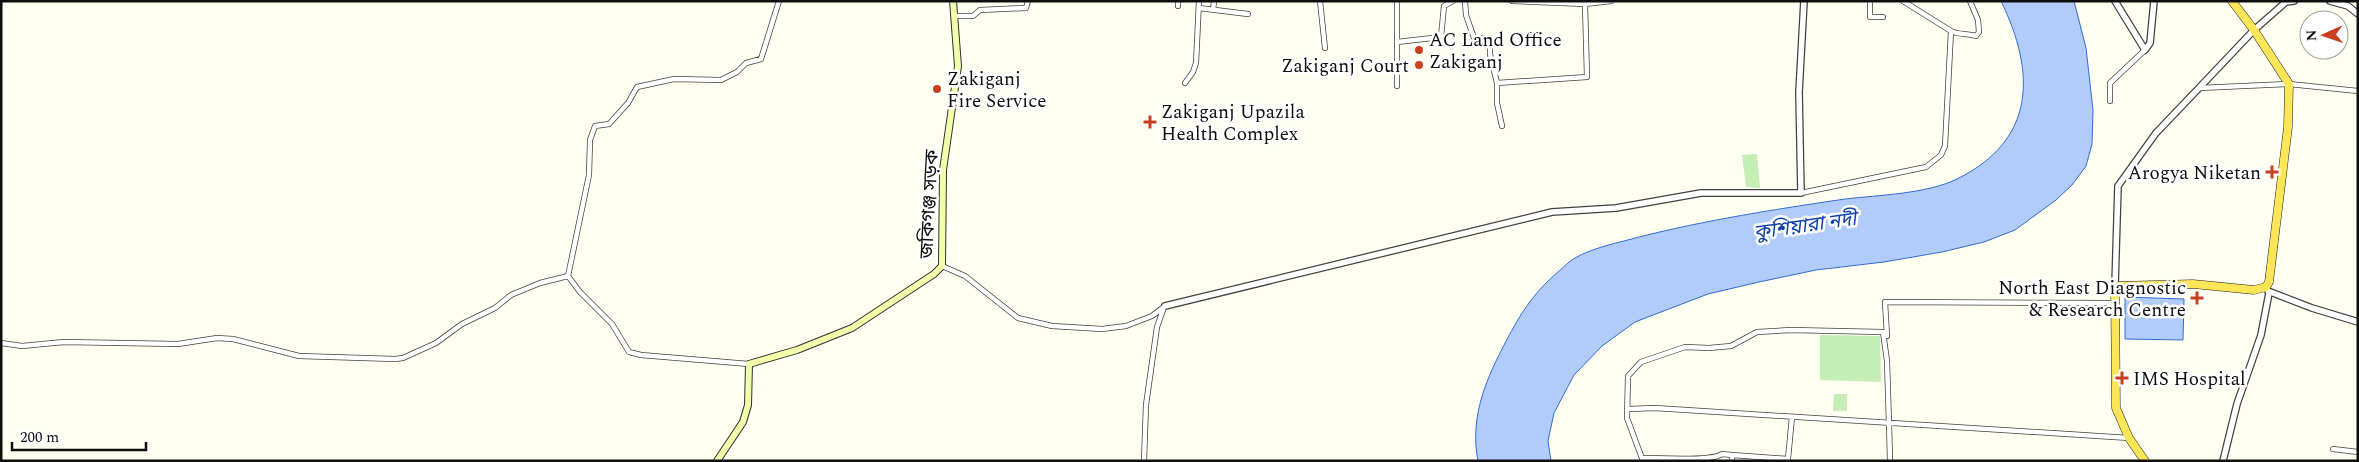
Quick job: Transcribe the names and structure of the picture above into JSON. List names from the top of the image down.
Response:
{
  "streets": {
    "main road": ["জকিগঞ্জ সড়ক"]
  },
  "water": ["কুশিয়ারা নদী"],
  "places": {
    "other": ["AC Land Office Zakiganj", "Zakiganj Court", "Zakiganj Fire Service"],
    "health": [
      "Zakiganj Upazila Health Complex",
      "Arogya Niketan",
      "North East Diagnostic & Research Centre",
      "IMS Hospital"
    ]
  },
  "scale_bar": "200 m",
  "north": "left"
}
